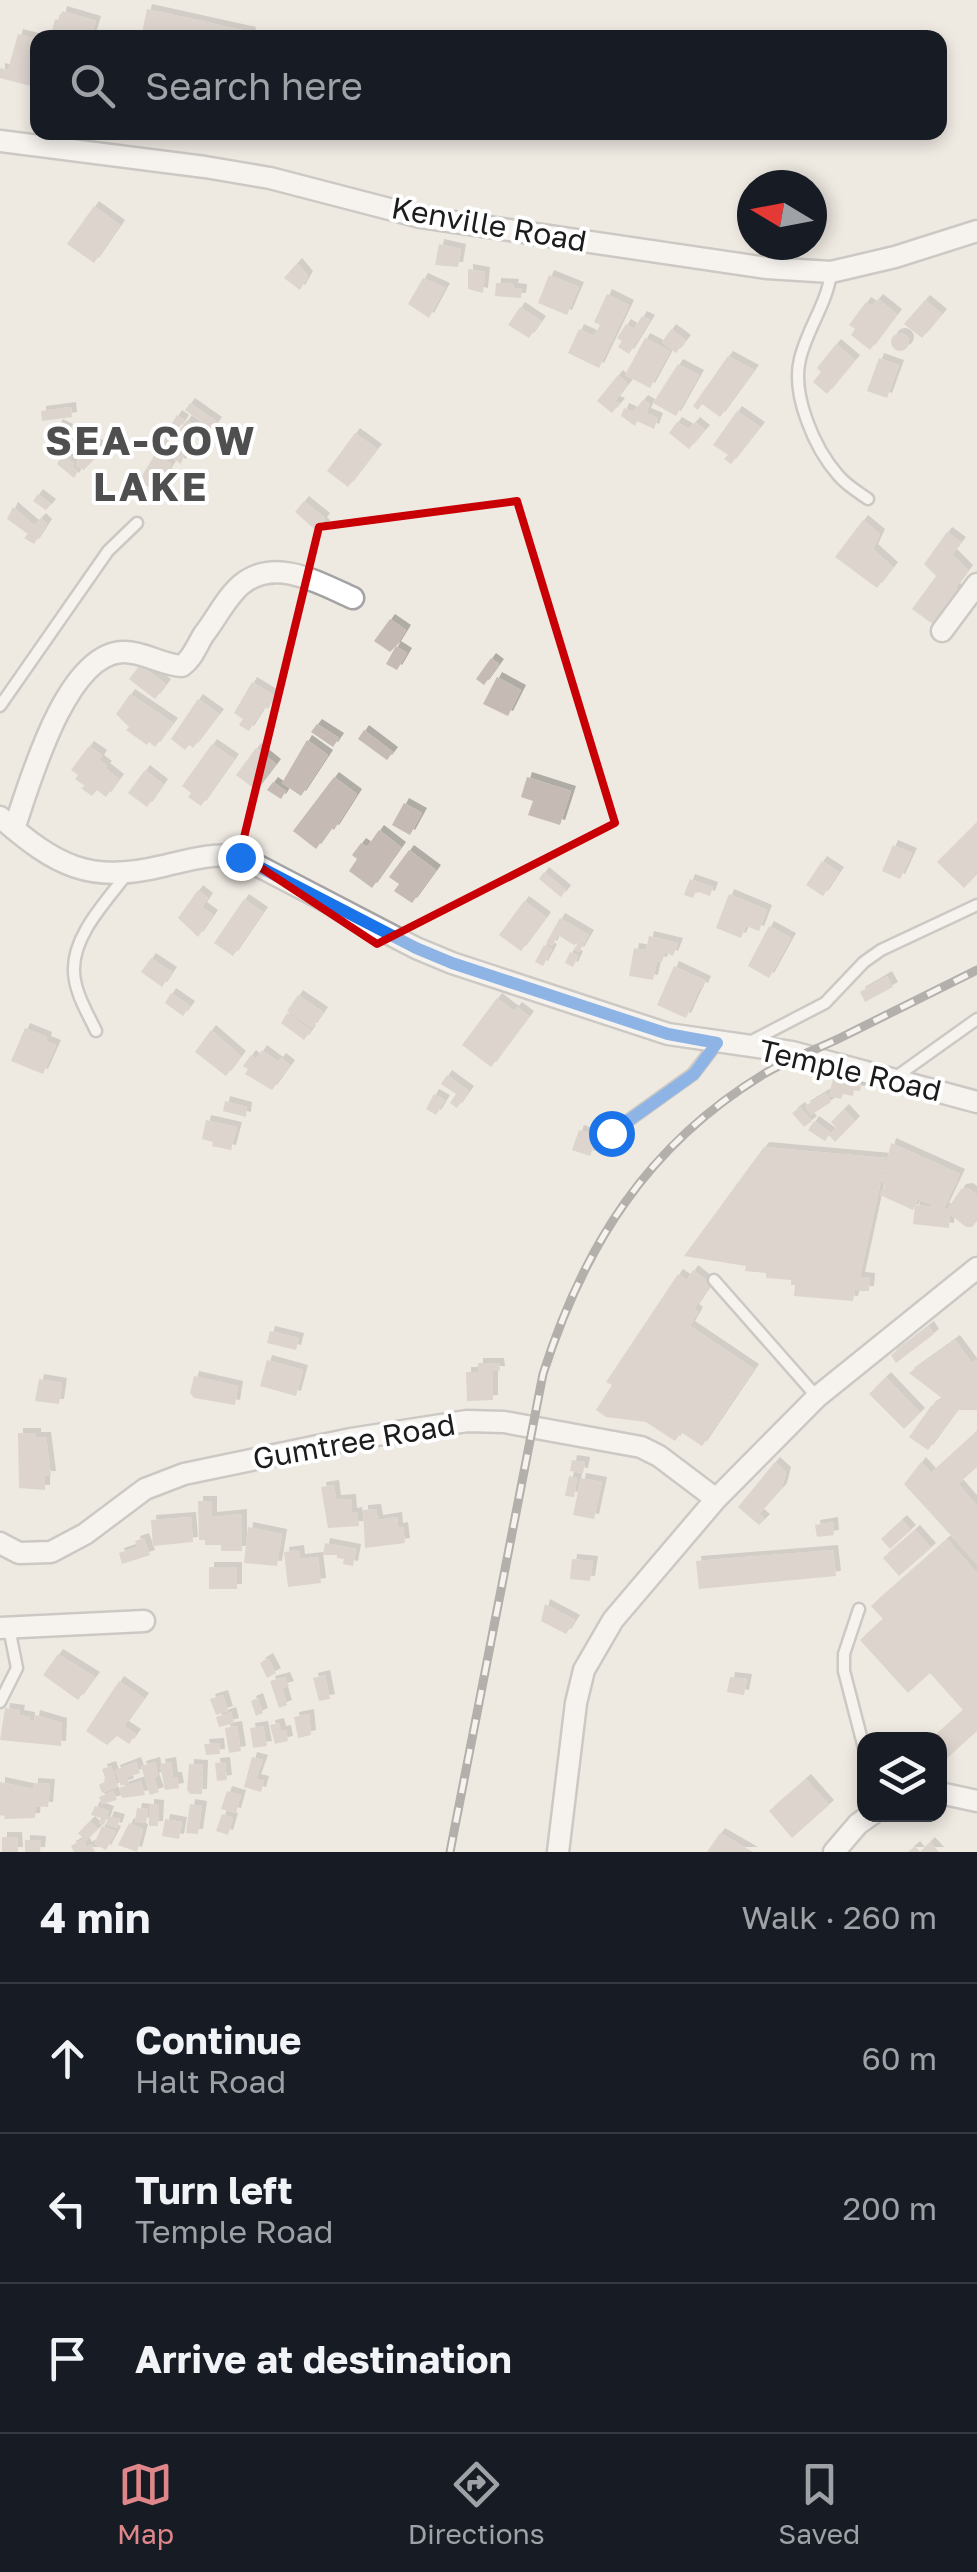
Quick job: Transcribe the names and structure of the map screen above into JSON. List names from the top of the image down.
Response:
{
  "streets": {
    "street": ["Kenville Road", "Temple Road", "Gumtree Road"]
  },
  "districts": ["SEA-COW LAKE"],
  "north": "left",
  "page": {
    "search": "Search here",
    "heading": ["4 min", "Walk · 260 m"],
    "list": [
      ["Continue", "Halt Road", "60 m"],
      ["Turn left", "Temple Road", "200 m"],
      "Arrive at destination"
    ],
    "nav": ["Map", "Directions", "Saved"]
  }
}
